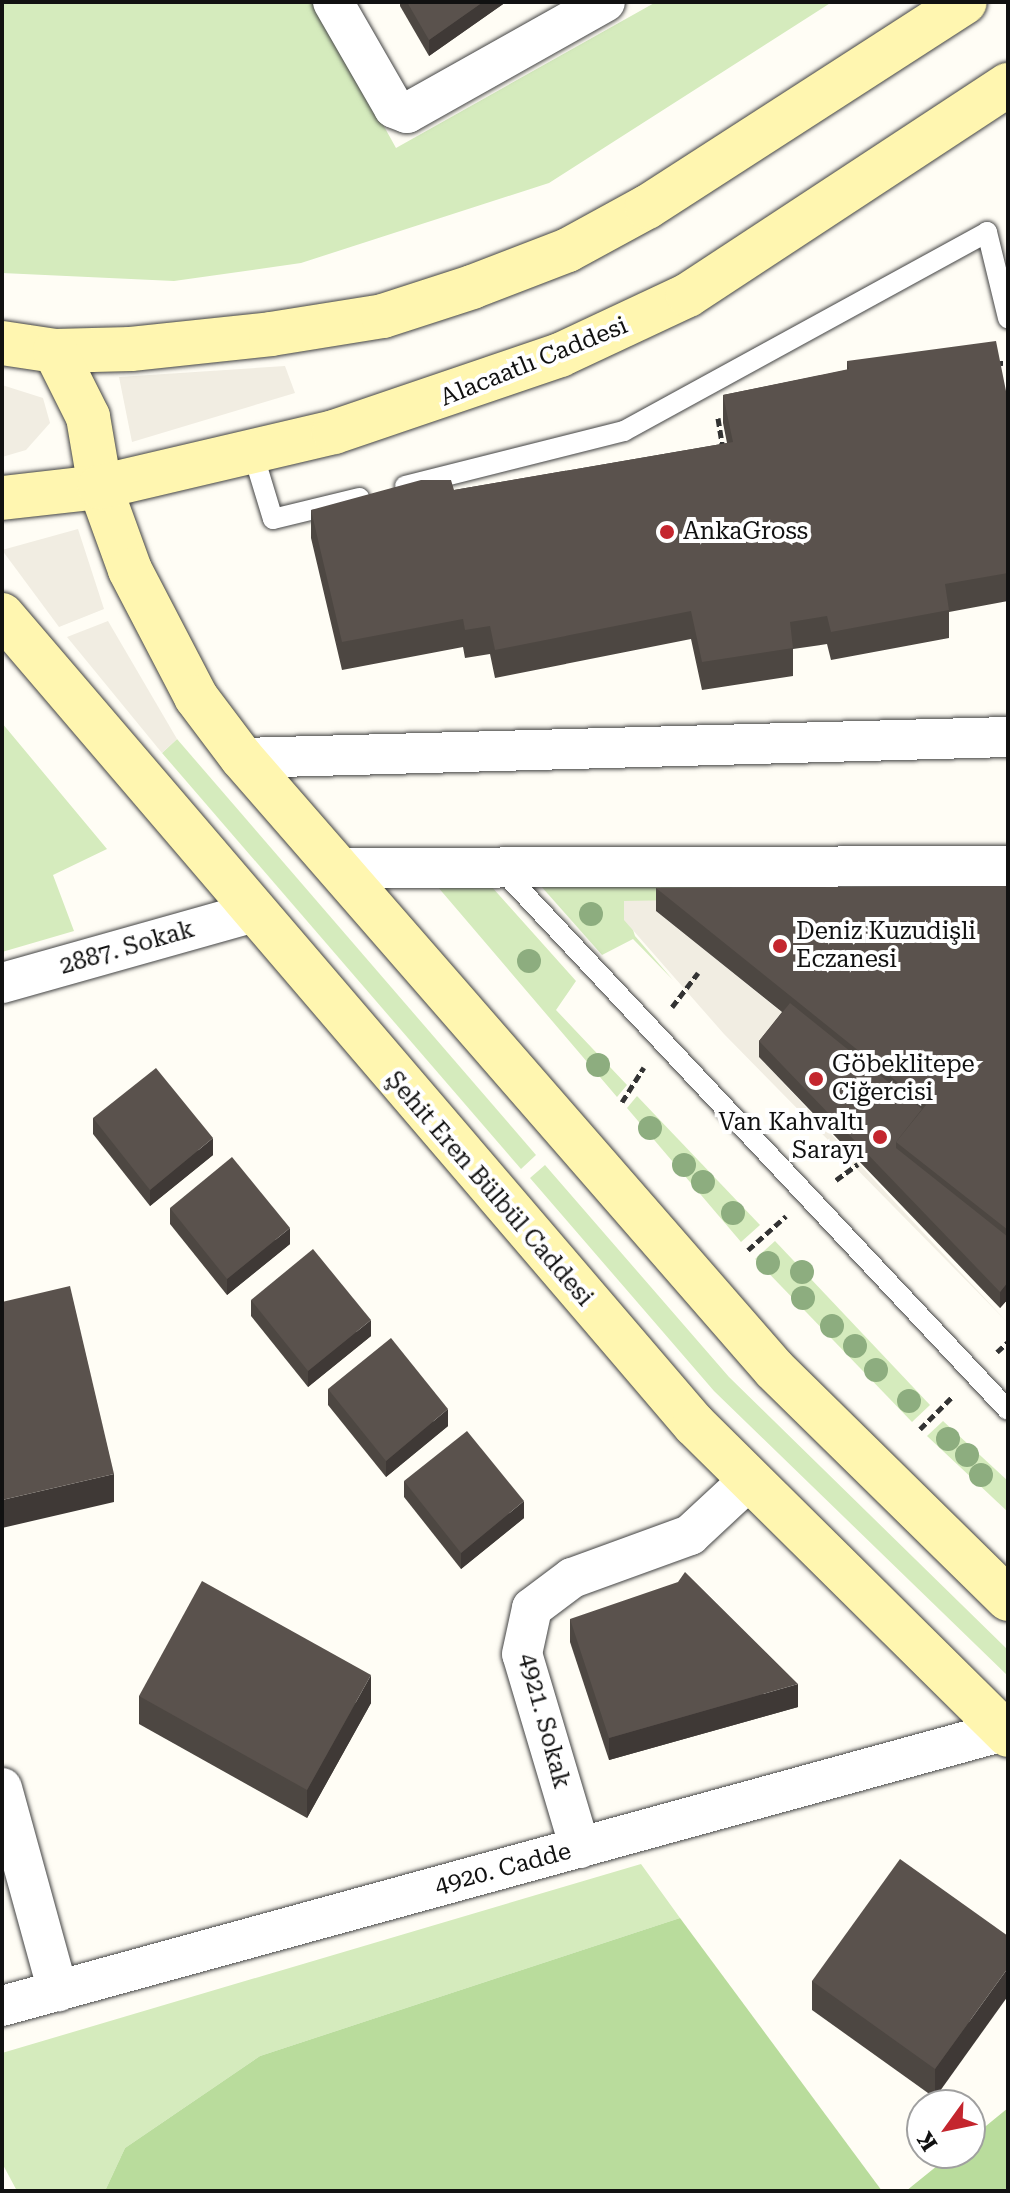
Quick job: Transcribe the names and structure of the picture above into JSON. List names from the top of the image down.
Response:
{
  "streets": {
    "main road": ["Alacaatlı Caddesi", "Şehit Eren Bülbül Caddesi"],
    "street": ["2887. Sokak", "4921. Sokak", "4920. Cadde"]
  },
  "crossings": [
    ["2887. Sokak", "Şehit Eren Bülbül Caddesi"],
    ["Şehit Eren Bülbül Caddesi", "4921. Sokak"],
    ["Şehit Eren Bülbül Caddesi", "4920. Cadde"],
    ["4921. Sokak", "4920. Cadde"]
  ],
  "places": [
    "AnkaGross",
    "Deniz Kuzudişli Eczanesi",
    "Göbeklitepe Ciğercisi",
    "Van Kahvaltı Sarayı"
  ],
  "north": "bottom left"
}
